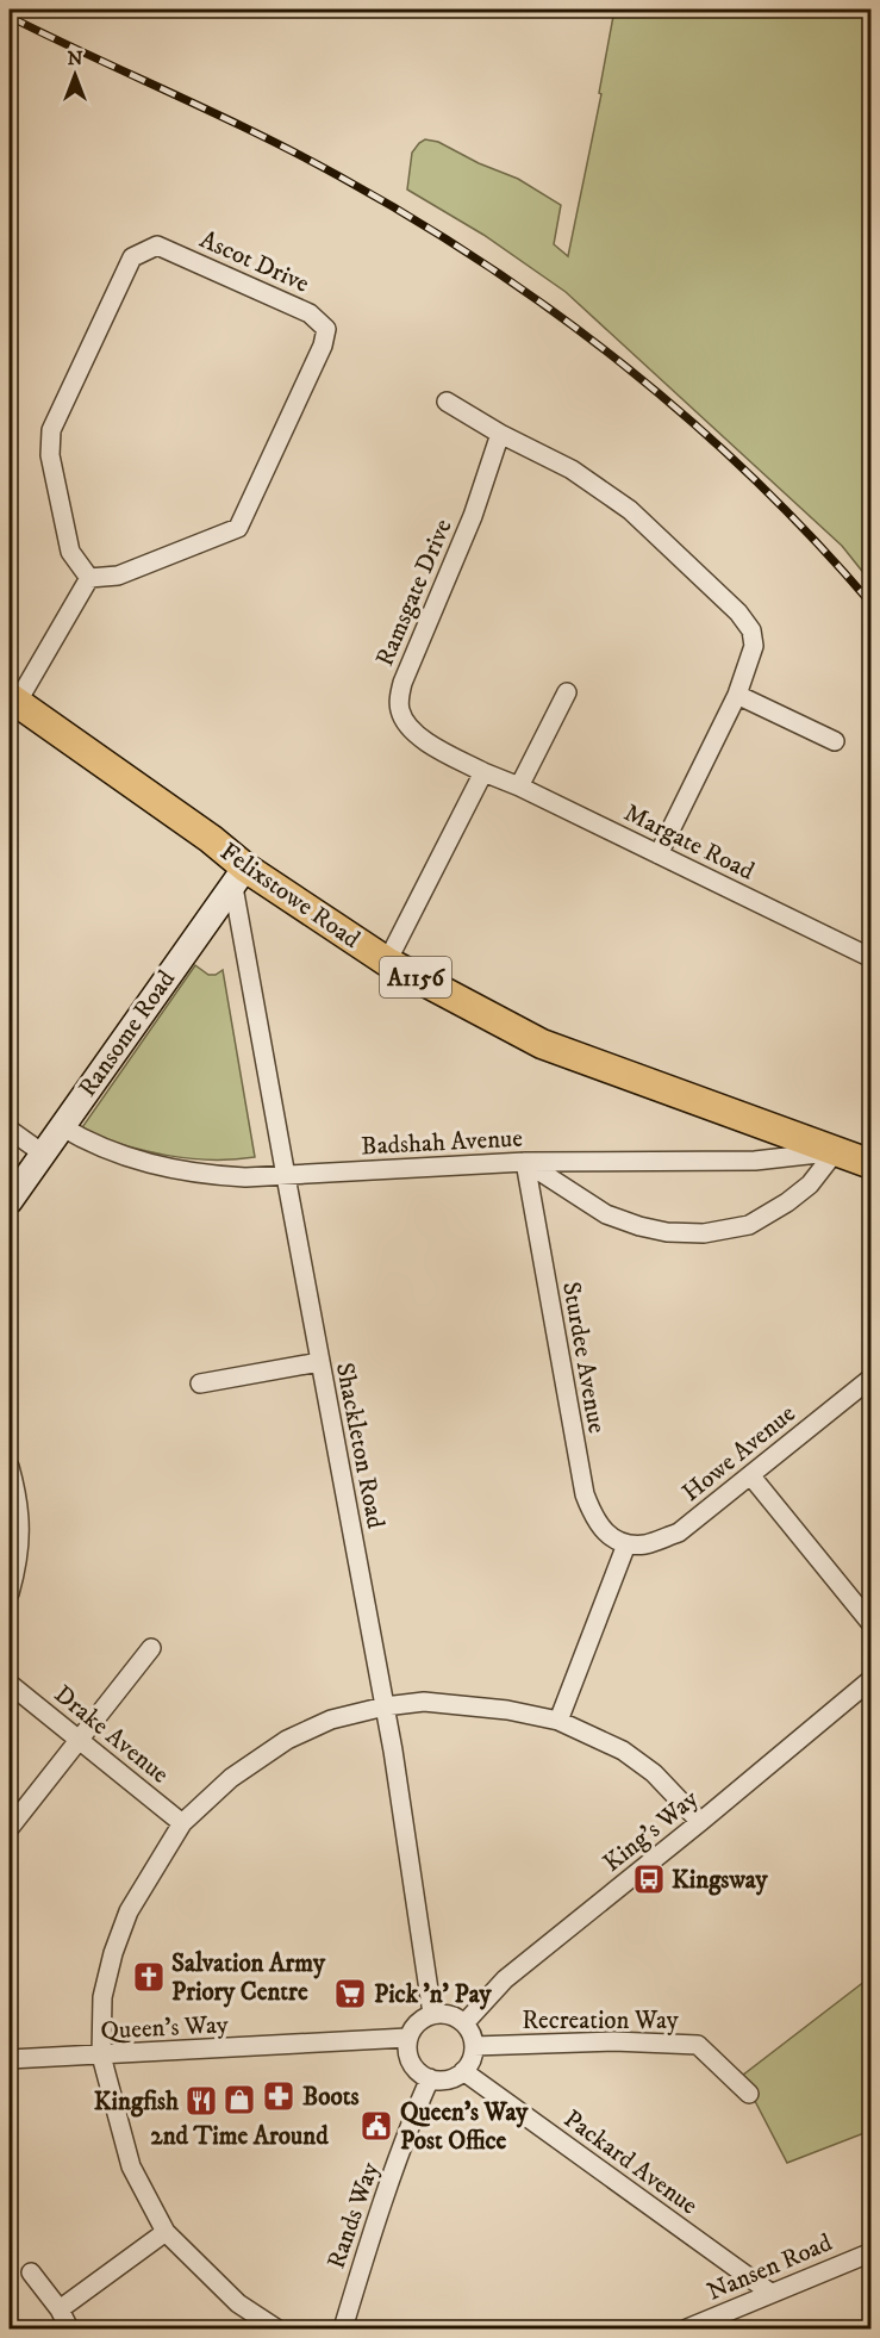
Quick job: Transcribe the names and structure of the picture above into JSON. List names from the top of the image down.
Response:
{
  "streets": {
    "main road": ["Felixstowe Road", "A1156"],
    "street": [
      "Ascot Drive",
      "Ramsgate Drive",
      "Margate Road",
      "Ransome Road",
      "Badshah Avenue",
      "Sturdee Avenue",
      "Shackleton Road",
      "Howe Avenue",
      "Drake Avenue",
      "King's Way",
      "Recreation Way",
      "Queen's Way",
      "Packard Avenue",
      "Rands Way",
      "Nansen Road"
    ]
  },
  "crossings": [
    ["Ramsgate Drive", "Margate Road"],
    ["Felixstowe Road", "Ransome Road"],
    ["Felixstowe Road", "Badshah Avenue"],
    ["Felixstowe Road", "Shackleton Road"],
    ["Ransome Road", "Badshah Avenue"],
    ["Ransome Road", "Shackleton Road"],
    ["Badshah Avenue", "Sturdee Avenue"],
    ["Badshah Avenue", "Shackleton Road"],
    ["Sturdee Avenue", "Howe Avenue"],
    ["Shackleton Road", "King's Way"],
    ["Shackleton Road", "Recreation Way"],
    ["Shackleton Road", "Queen's Way"],
    ["Shackleton Road", "Packard Avenue"],
    ["Shackleton Road", "Rands Way"],
    ["King's Way", "Recreation Way"],
    ["King's Way", "Queen's Way"],
    ["King's Way", "Packard Avenue"],
    ["King's Way", "Rands Way"],
    ["Recreation Way", "Queen's Way"],
    ["Recreation Way", "Packard Avenue"],
    ["Recreation Way", "Rands Way"],
    ["Queen's Way", "Packard Avenue"],
    ["Queen's Way", "Rands Way"],
    ["Packard Avenue", "Rands Way"],
    ["Packard Avenue", "Nansen Road"]
  ],
  "places": {
    "bus stop": ["Kingsway"],
    "church": ["Salvation Army Priory Centre"],
    "supermarket": ["Pick 'n' Pay"],
    "pharmacy": ["Boots"],
    "shop": ["2nd Time Around"],
    "restaurant": ["Kingfish"],
    "public building": ["Queen's Way Post Office"]
  },
  "north": "top"
}
